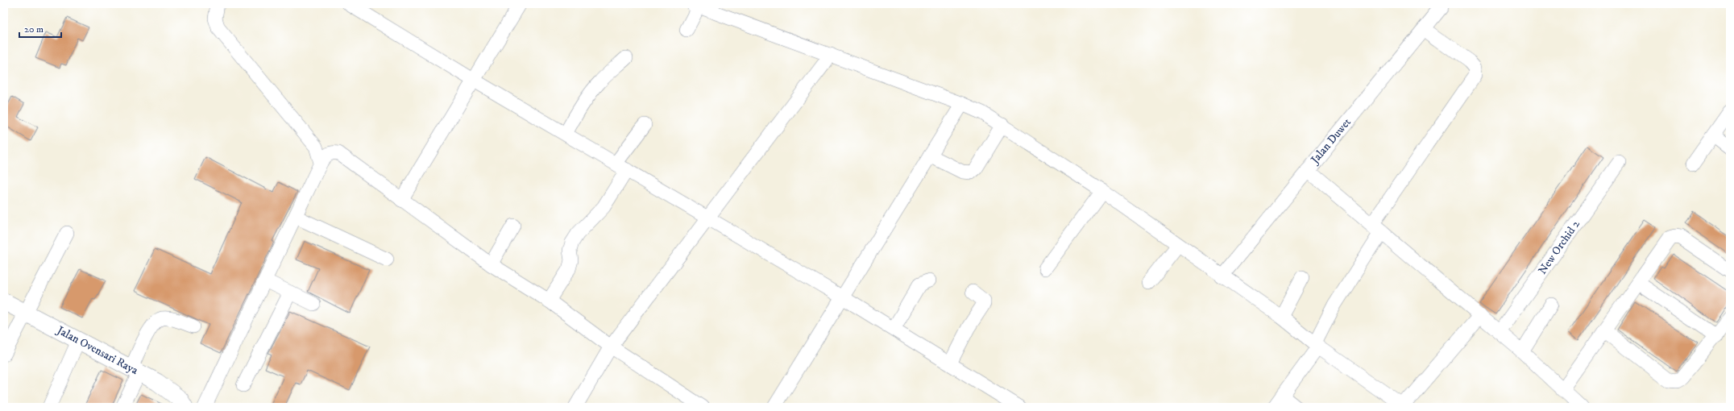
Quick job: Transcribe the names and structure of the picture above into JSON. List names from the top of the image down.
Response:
{
  "streets": {
    "main road": ["Jalan Ovensari Raya"],
    "street": ["Jalan Duwet", "New Orchid 2"]
  },
  "scale_bar": "20 m"
}
